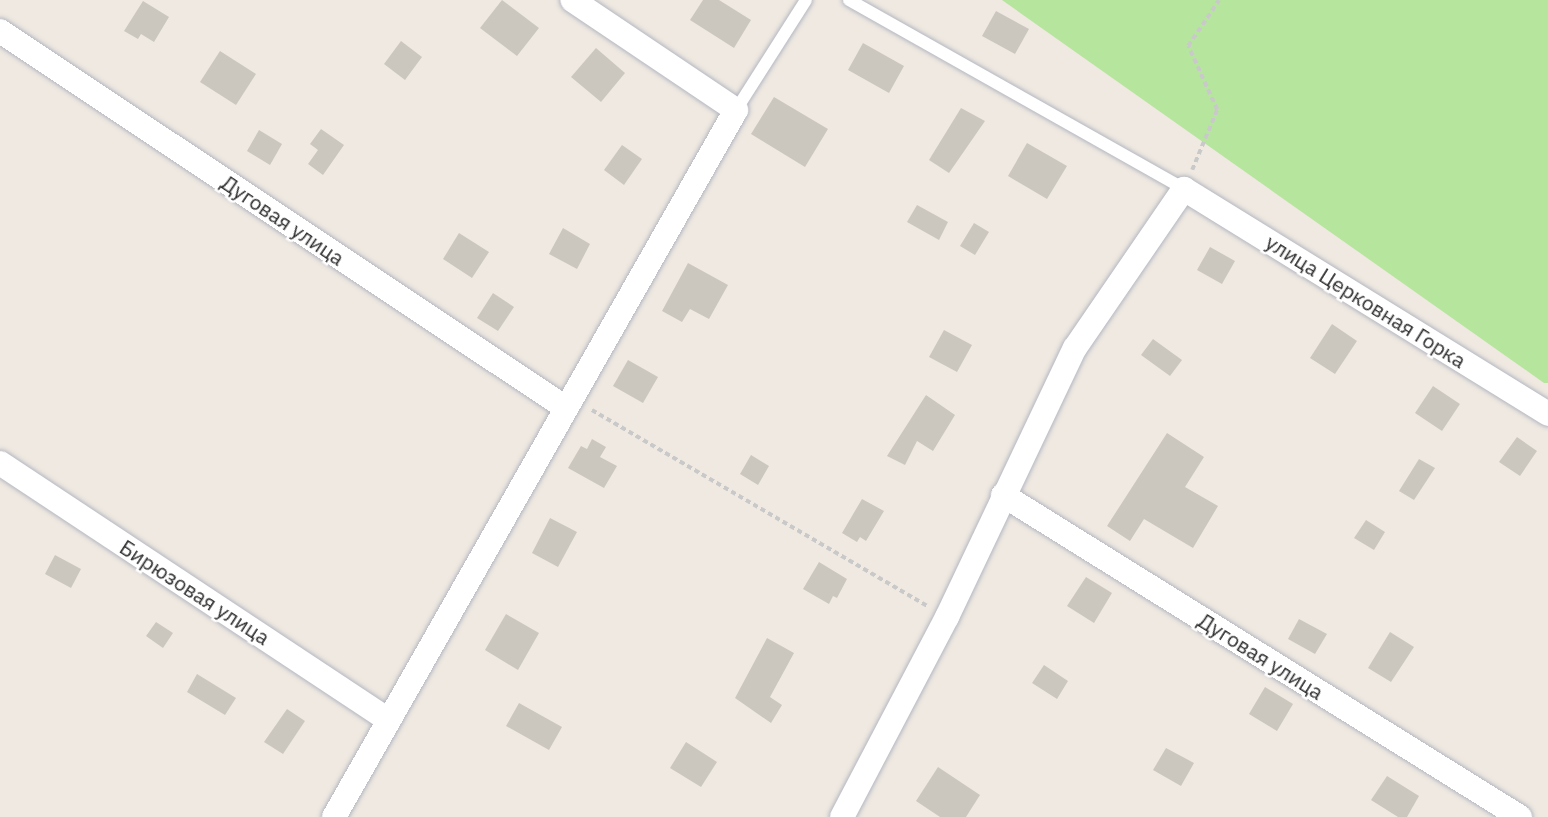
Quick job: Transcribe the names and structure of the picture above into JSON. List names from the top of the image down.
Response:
{
  "streets": {
    "street": ["Дуговая улица", "улица Церковная Горка", "Бирюзовая улица"]
  }
}
